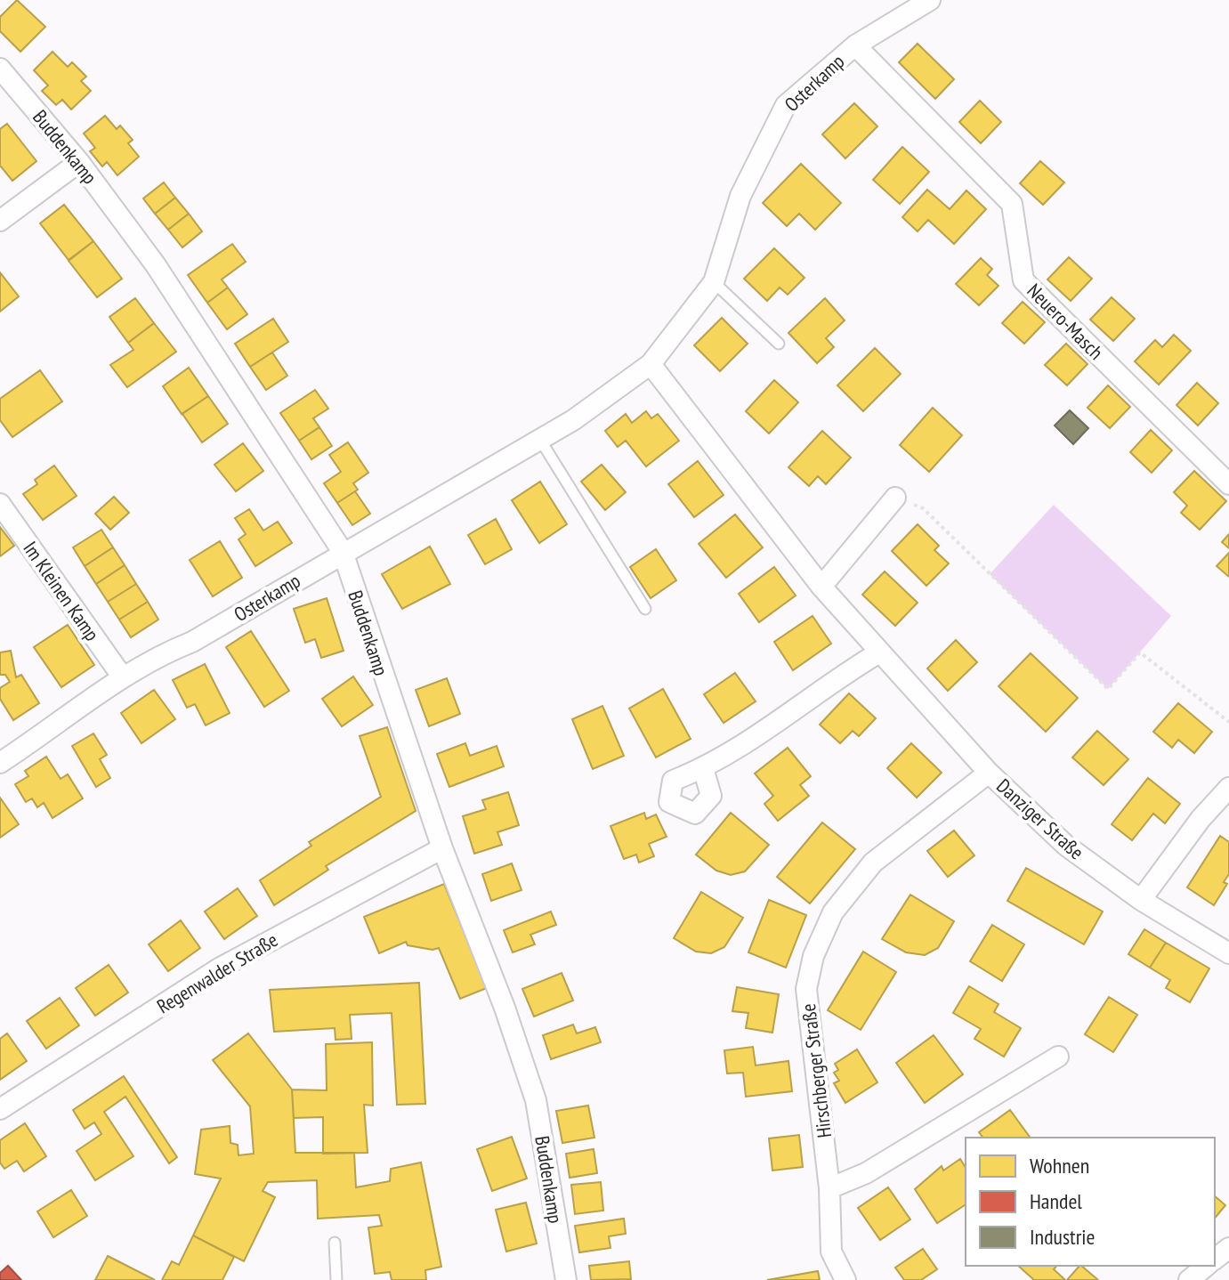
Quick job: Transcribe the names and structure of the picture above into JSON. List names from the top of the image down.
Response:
{
  "streets": {
    "street": [
      "Osterkamp",
      "Buddenkamp",
      "Neuero-Masch",
      "Im Kleinen Kamp",
      "Danziger Straße",
      "Regenwalder Straße",
      "Hirschberger Straße"
    ]
  },
  "crossings": [
    ["Osterkamp", "Buddenkamp"],
    ["Osterkamp", "Neuero-Masch"],
    ["Osterkamp", "Im Kleinen Kamp"],
    ["Osterkamp", "Danziger Straße"],
    ["Buddenkamp", "Regenwalder Straße"],
    ["Danziger Straße", "Hirschberger Straße"]
  ],
  "legend": ["Wohnen", "Handel", "Industrie"]
}
